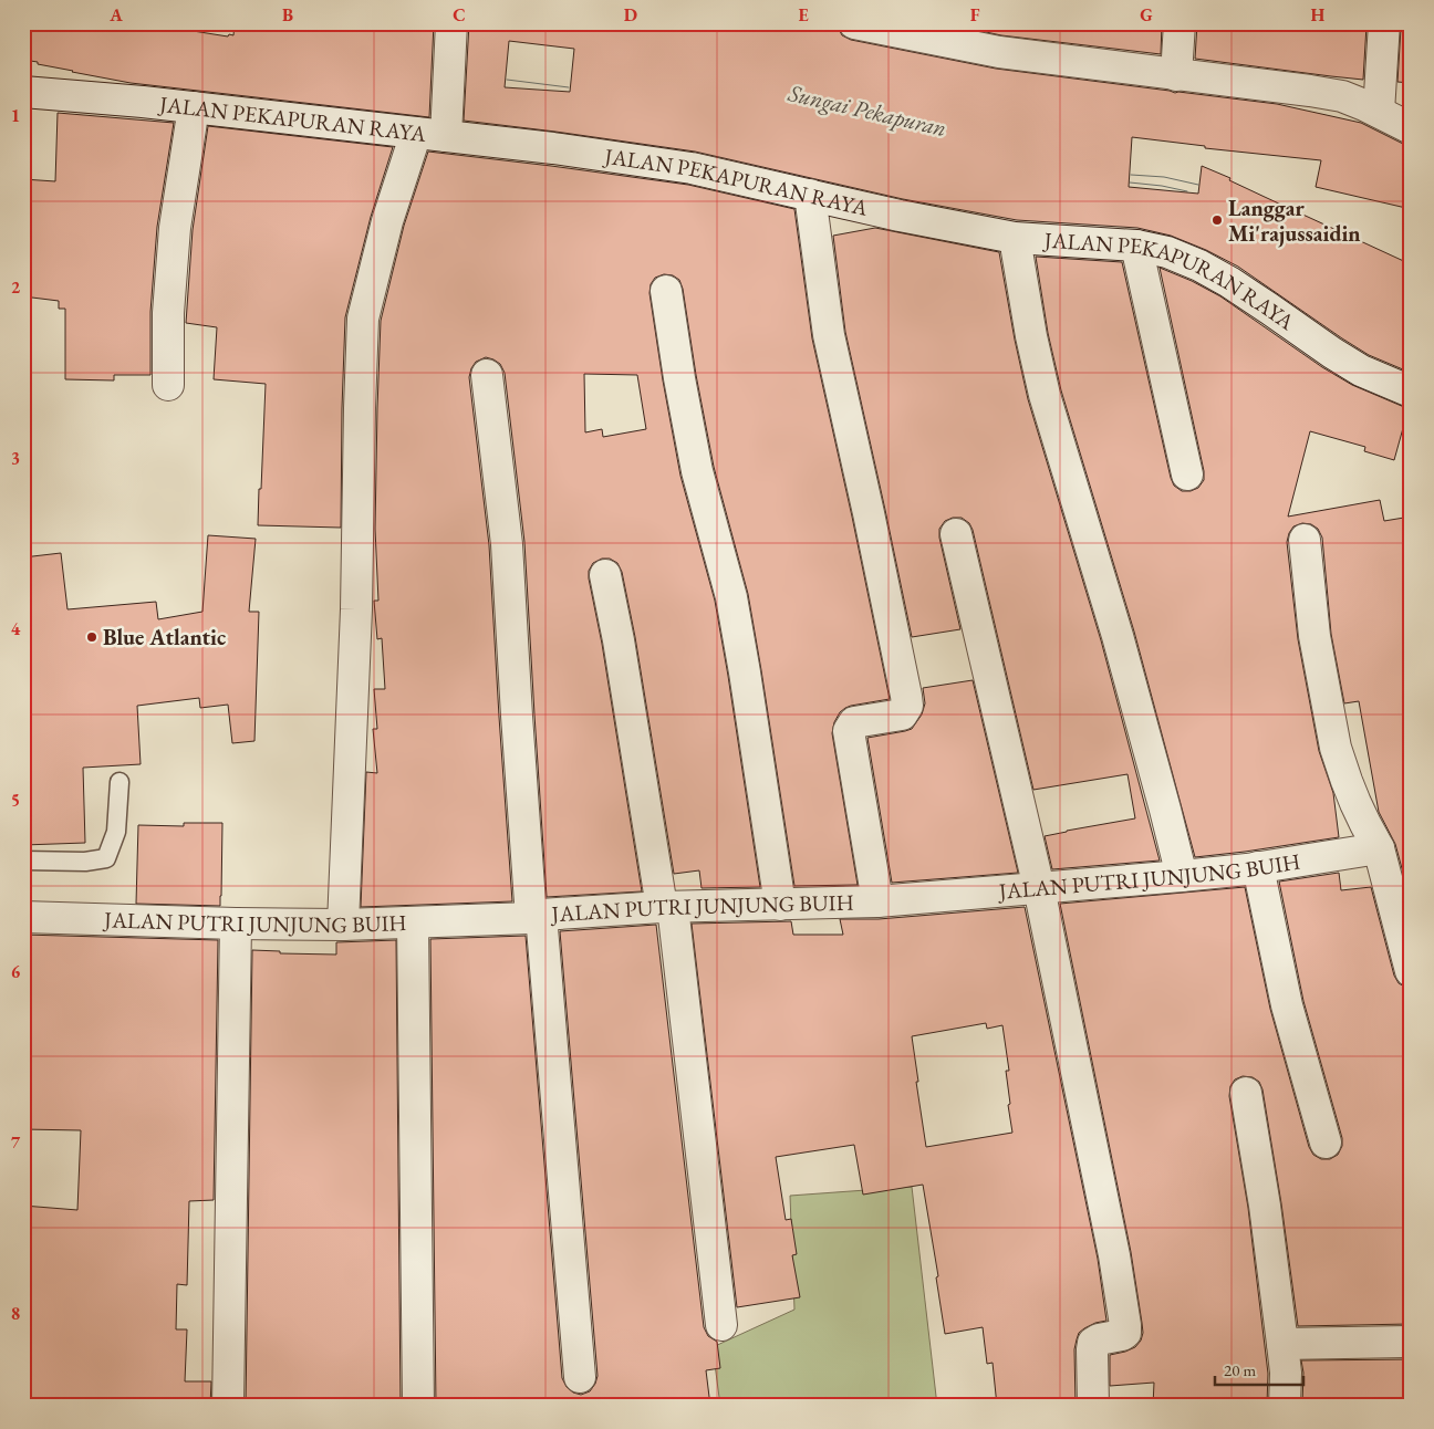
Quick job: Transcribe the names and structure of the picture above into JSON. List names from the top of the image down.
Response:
{
  "streets": {
    "street": ["JALAN PEKAPURAN RAYA", "JALAN PUTRI JUNJUNG BUIH"]
  },
  "water": ["Sungai Pekapuran"],
  "places": ["Langgar Mi'rajussaidin", "Blue Atlantic"],
  "scale_bar": "20 m",
  "grid": {
    "columns": [
      "A",
      "B",
      "C",
      "D",
      "E",
      "F",
      "G",
      "H"
    ],
    "rows": [
      "1",
      "2",
      "3",
      "4",
      "5",
      "6",
      "7",
      "8"
    ]
  }
}
